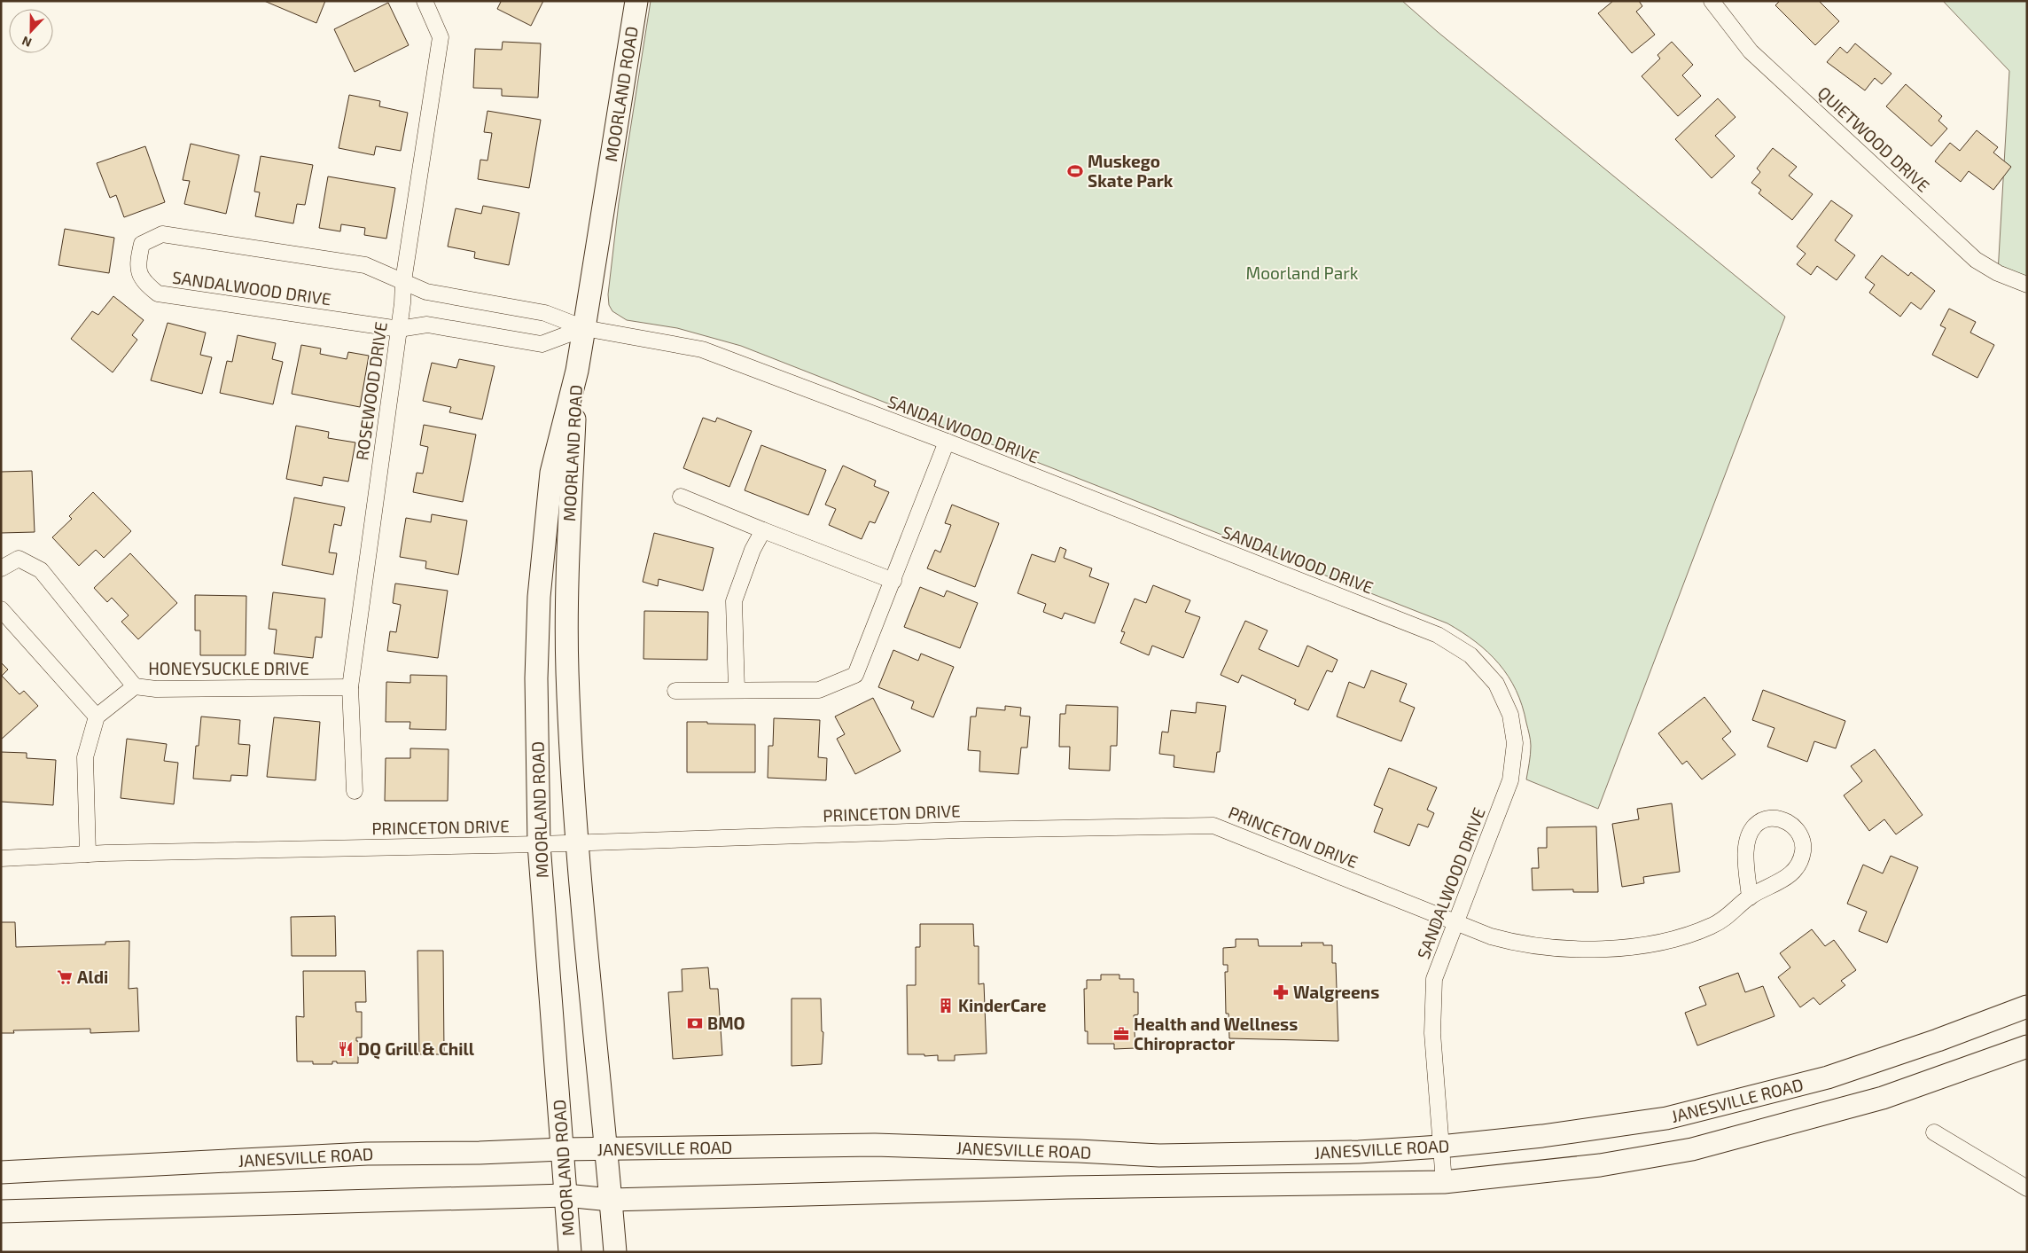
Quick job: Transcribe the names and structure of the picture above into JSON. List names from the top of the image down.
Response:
{
  "streets": {
    "main road": ["MOORLAND ROAD", "JANESVILLE ROAD"],
    "street": [
      "QUIETWOOD DRIVE",
      "SANDALWOOD DRIVE",
      "ROSEWOOD DRIVE",
      "HONEYSUCKLE DRIVE",
      "PRINCETON DRIVE"
    ]
  },
  "crossings": [
    ["MOORLAND ROAD", "SANDALWOOD DRIVE"],
    ["MOORLAND ROAD", "PRINCETON DRIVE"],
    ["MOORLAND ROAD", "JANESVILLE ROAD"],
    ["SANDALWOOD DRIVE", "ROSEWOOD DRIVE"],
    ["SANDALWOOD DRIVE", "PRINCETON DRIVE"],
    ["SANDALWOOD DRIVE", "JANESVILLE ROAD"],
    ["ROSEWOOD DRIVE", "HONEYSUCKLE DRIVE"]
  ],
  "parks": ["Moorland Park"],
  "places": {
    "sports": ["Muskego Skate Park"],
    "supermarket": ["Aldi"],
    "pharmacy": ["Walgreens"],
    "building": ["KinderCare"],
    "bank": ["BMO"],
    "office": ["Health and Wellness Chiropractor"],
    "restaurant": ["DQ Grill & Chill"]
  },
  "north": "bottom"
}
